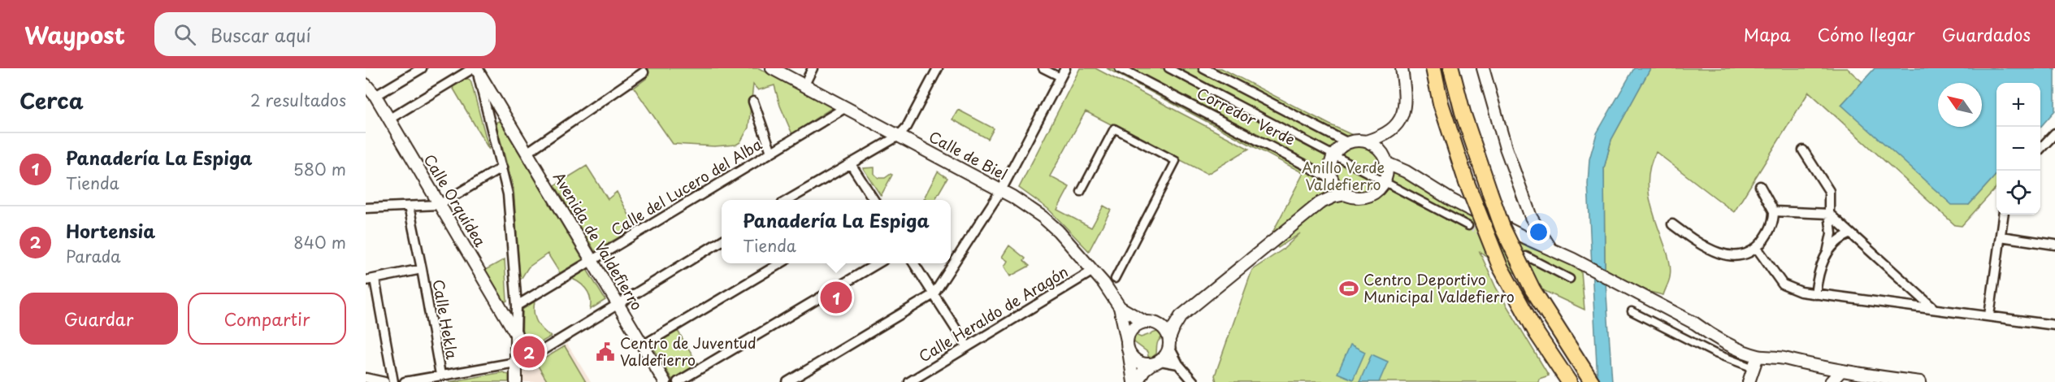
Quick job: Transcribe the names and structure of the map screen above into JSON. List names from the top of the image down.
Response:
{
  "streets": {
    "street": [
      "Corredor Verde",
      "Calle de Biel",
      "Calle del Lucero del Alba",
      "Calle Orquídea",
      "Avenida de Valdefierro",
      "Calle Heraldo de Aragón",
      "Calle Hekla"
    ]
  },
  "crossings": [
    ["Calle de Biel", "Calle del Lucero del Alba"],
    ["Calle de Biel", "Calle Heraldo de Aragón"],
    ["Calle del Lucero del Alba", "Avenida de Valdefierro"]
  ],
  "parks": ["Anillo Verde Valdefierro"],
  "places": {
    "sports": ["Centro Deportivo Municipal Valdefierro"],
    "public building": ["Centro de Juventud Valdefierro"]
  },
  "north": "top left",
  "page": {
    "header": "Waypost",
    "search": "Buscar aquí",
    "nav": ["Mapa", "Cómo llegar", "Guardados"],
    "heading": ["Cerca", "2 resultados"],
    "map_buttons": ["+", "−"],
    "list": [
      {
        "mark": "1",
        "name": "Panadería La Espiga",
        "note": "Tienda",
        "value": "580 m"
      },
      {
        "mark": "2",
        "name": "Hortensia",
        "note": "Parada",
        "value": "840 m"
      }
    ],
    "popup": ["Panadería La Espiga", "Tienda"],
    "buttons": ["Guardar", "Compartir"],
    "pins": ["1", "2"]
  }
}
